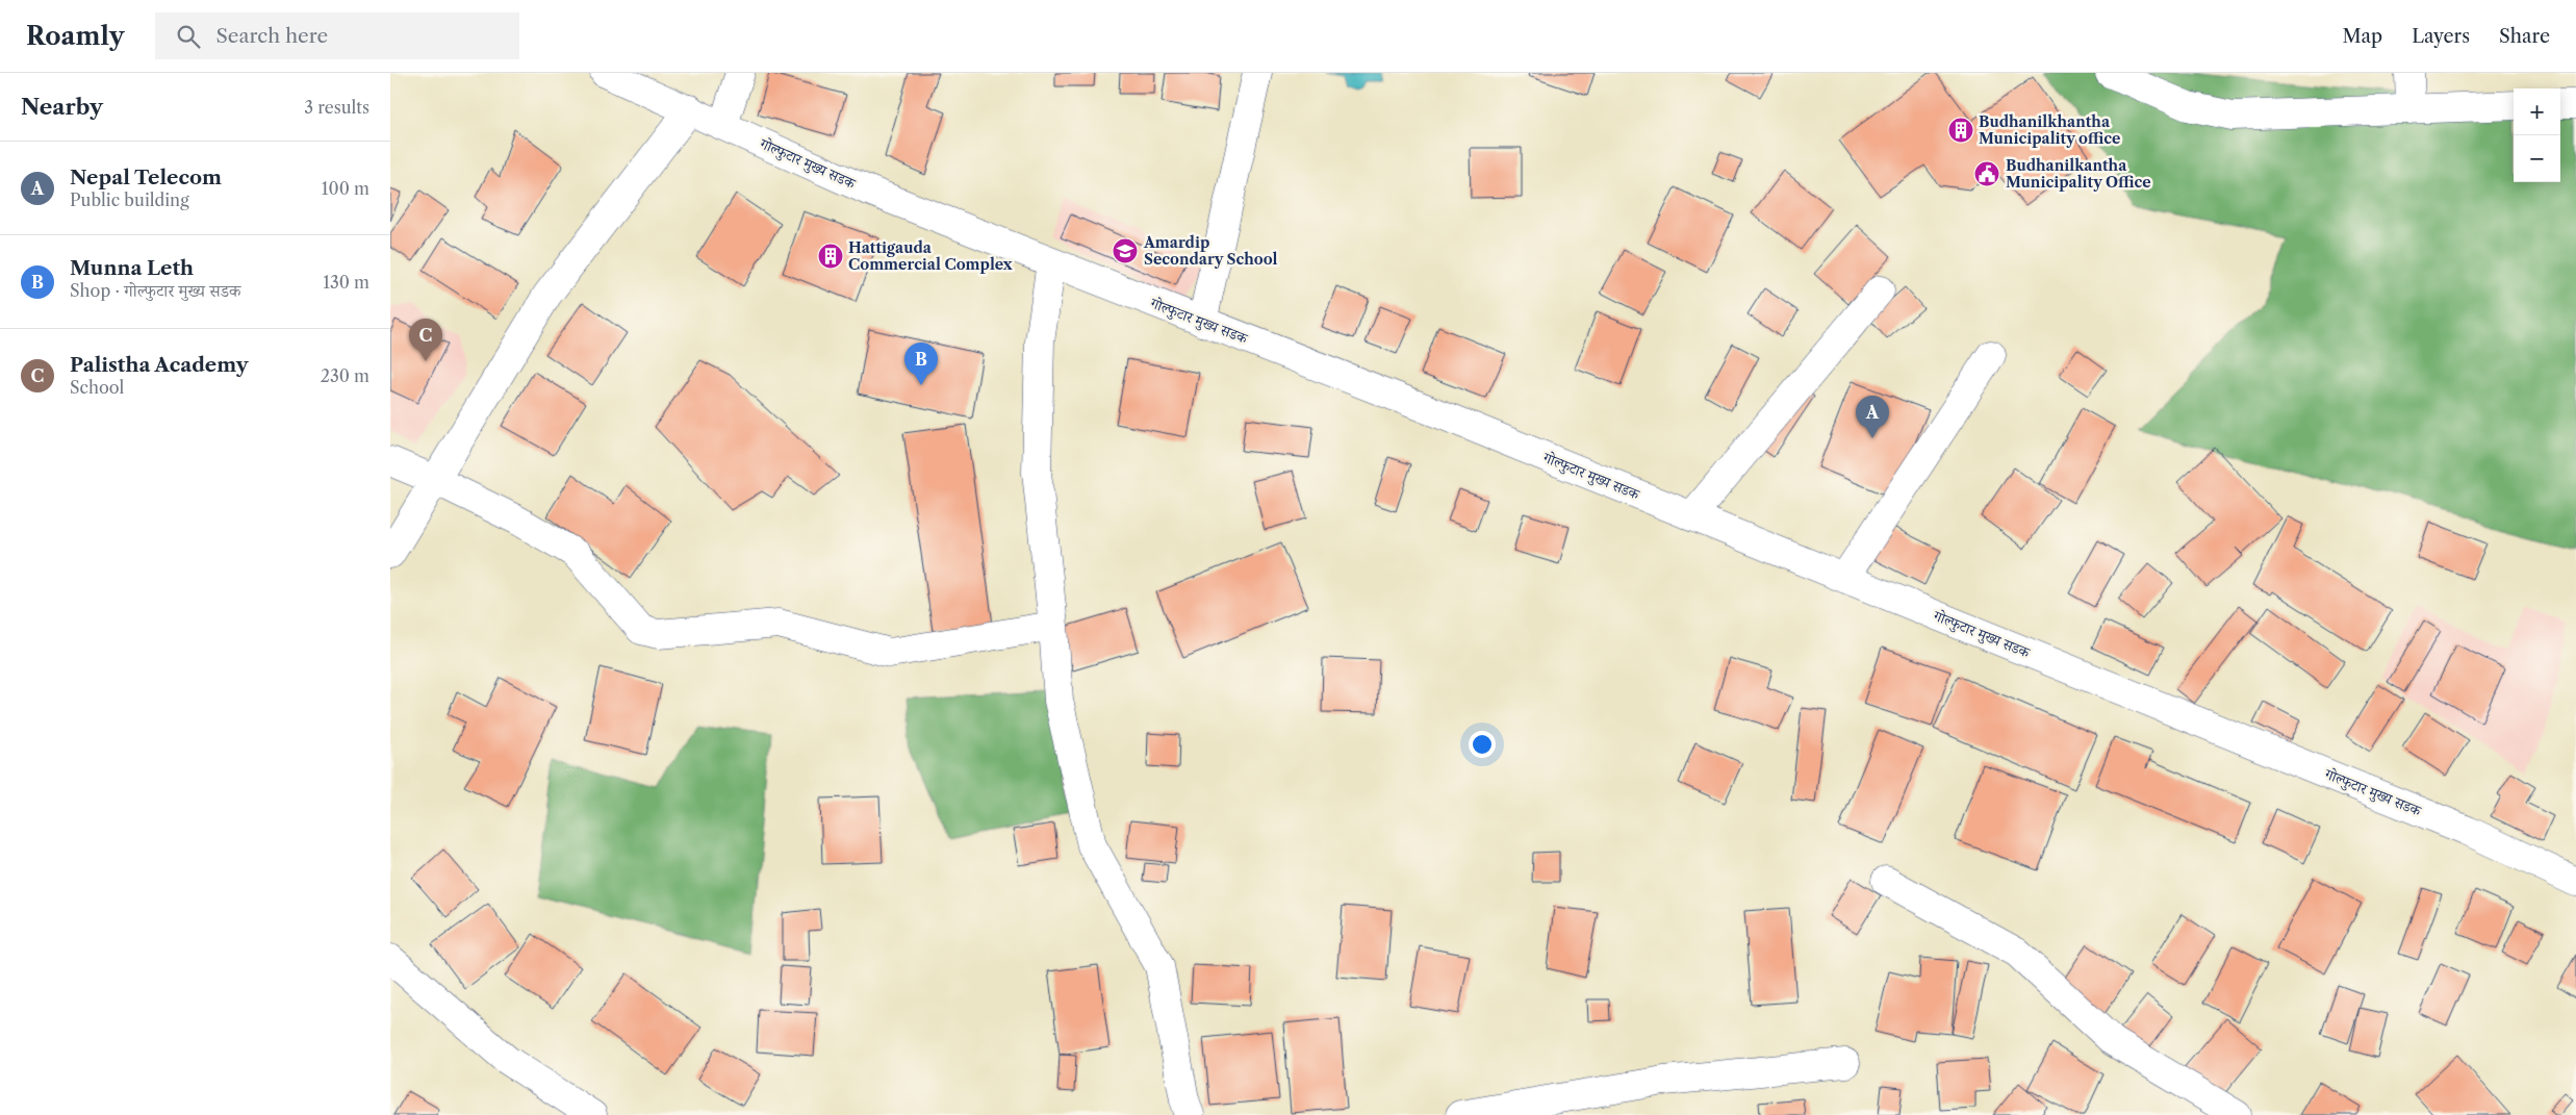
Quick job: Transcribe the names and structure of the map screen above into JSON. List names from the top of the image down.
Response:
{
  "streets": {
    "street": ["गोल्फुटार मुख्य सडक"]
  },
  "places": {
    "building": ["Budhanilkhantha Municipality office", "Hattigauda Commercial Complex"],
    "public building": ["Budhanilkantha Municipality Office"],
    "school or university": ["Amardip Secondary School"]
  },
  "page": {
    "header": "Roamly",
    "search": "Search here",
    "nav": ["Map", "Layers", "Share"],
    "heading": ["Nearby", "3 results"],
    "map_buttons": ["+", "−"],
    "list": [
      {
        "mark": "A",
        "name": "Nepal Telecom",
        "note": "Public building",
        "value": "100 m"
      },
      {
        "mark": "B",
        "name": "Munna Leth",
        "note": "Shop · गोल्फुटार मुख्य सडक",
        "value": "130 m"
      },
      {
        "mark": "C",
        "name": "Palistha Academy",
        "note": "School",
        "value": "230 m"
      }
    ],
    "pins": ["C", "B", "A"]
  }
}
